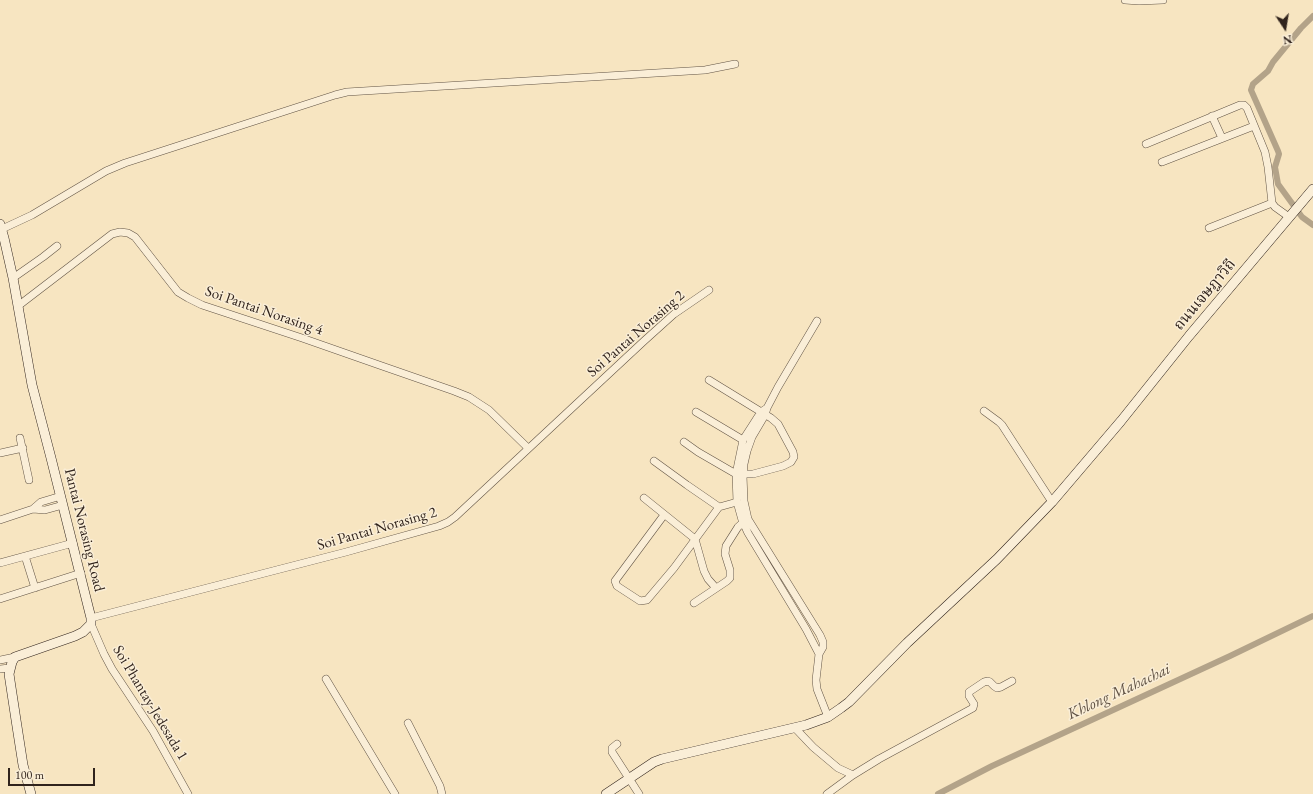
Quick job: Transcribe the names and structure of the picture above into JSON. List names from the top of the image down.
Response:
{
  "streets": {
    "street": [
      "ถนนเจษฎาวิถี",
      "Soi Pantai Norasing 4",
      "Soi Pantai Norasing 2",
      "Pantai Norasing Road",
      "Soi Phantay-Jedesada 1"
    ]
  },
  "crossings": [
    ["Soi Pantai Norasing 4", "Soi Pantai Norasing 2"],
    ["Soi Pantai Norasing 4", "Pantai Norasing Road"],
    ["Soi Pantai Norasing 2", "Pantai Norasing Road"],
    ["Soi Pantai Norasing 2", "Soi Phantay-Jedesada 1"],
    ["Pantai Norasing Road", "Soi Phantay-Jedesada 1"]
  ],
  "water": ["Khlong Mahachai"],
  "scale_bar": "100 m",
  "north": "bottom"
}
